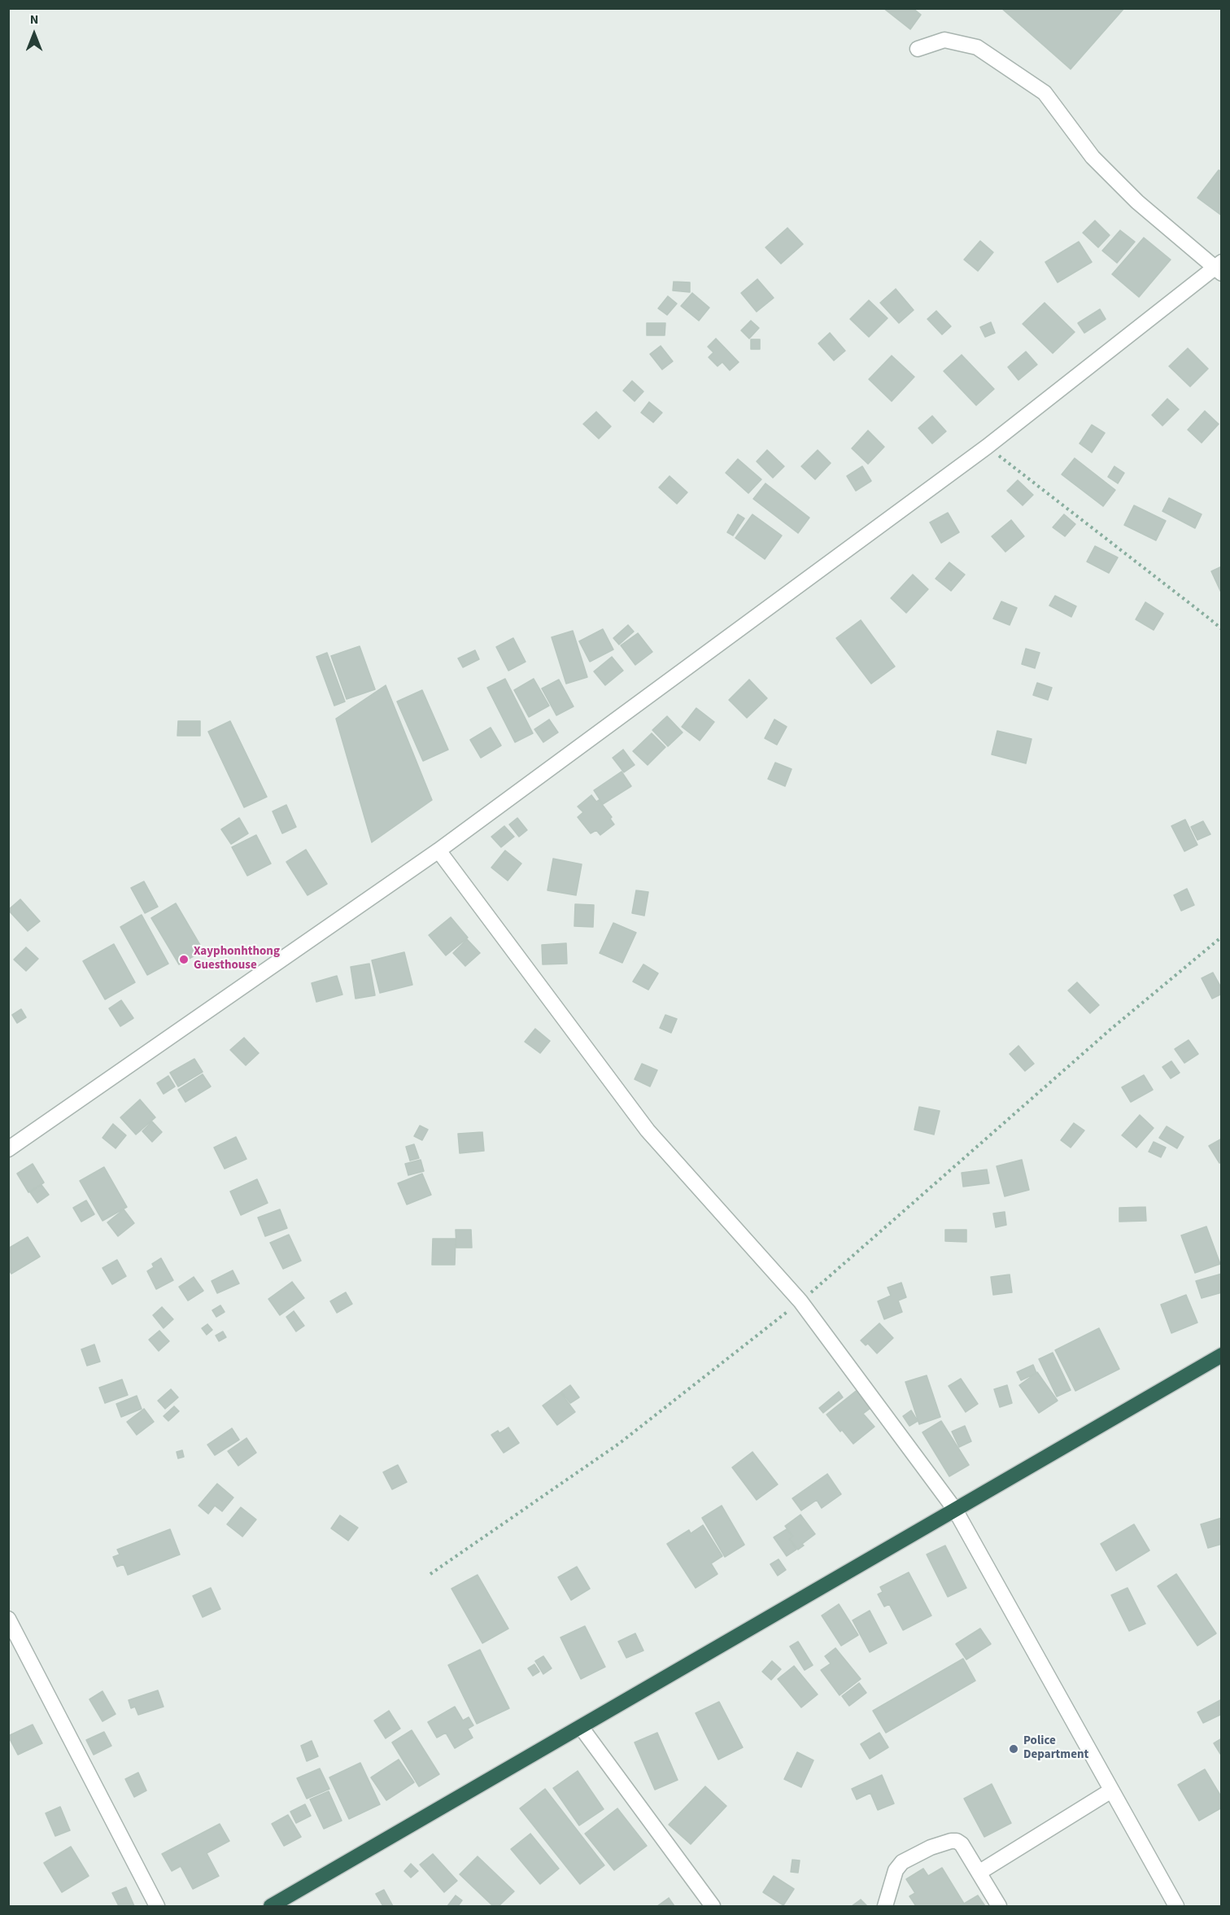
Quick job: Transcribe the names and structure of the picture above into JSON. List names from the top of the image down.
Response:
{
  "places": ["Xayphonhthong Guesthouse", "Police Department"],
  "north": "top"
}
